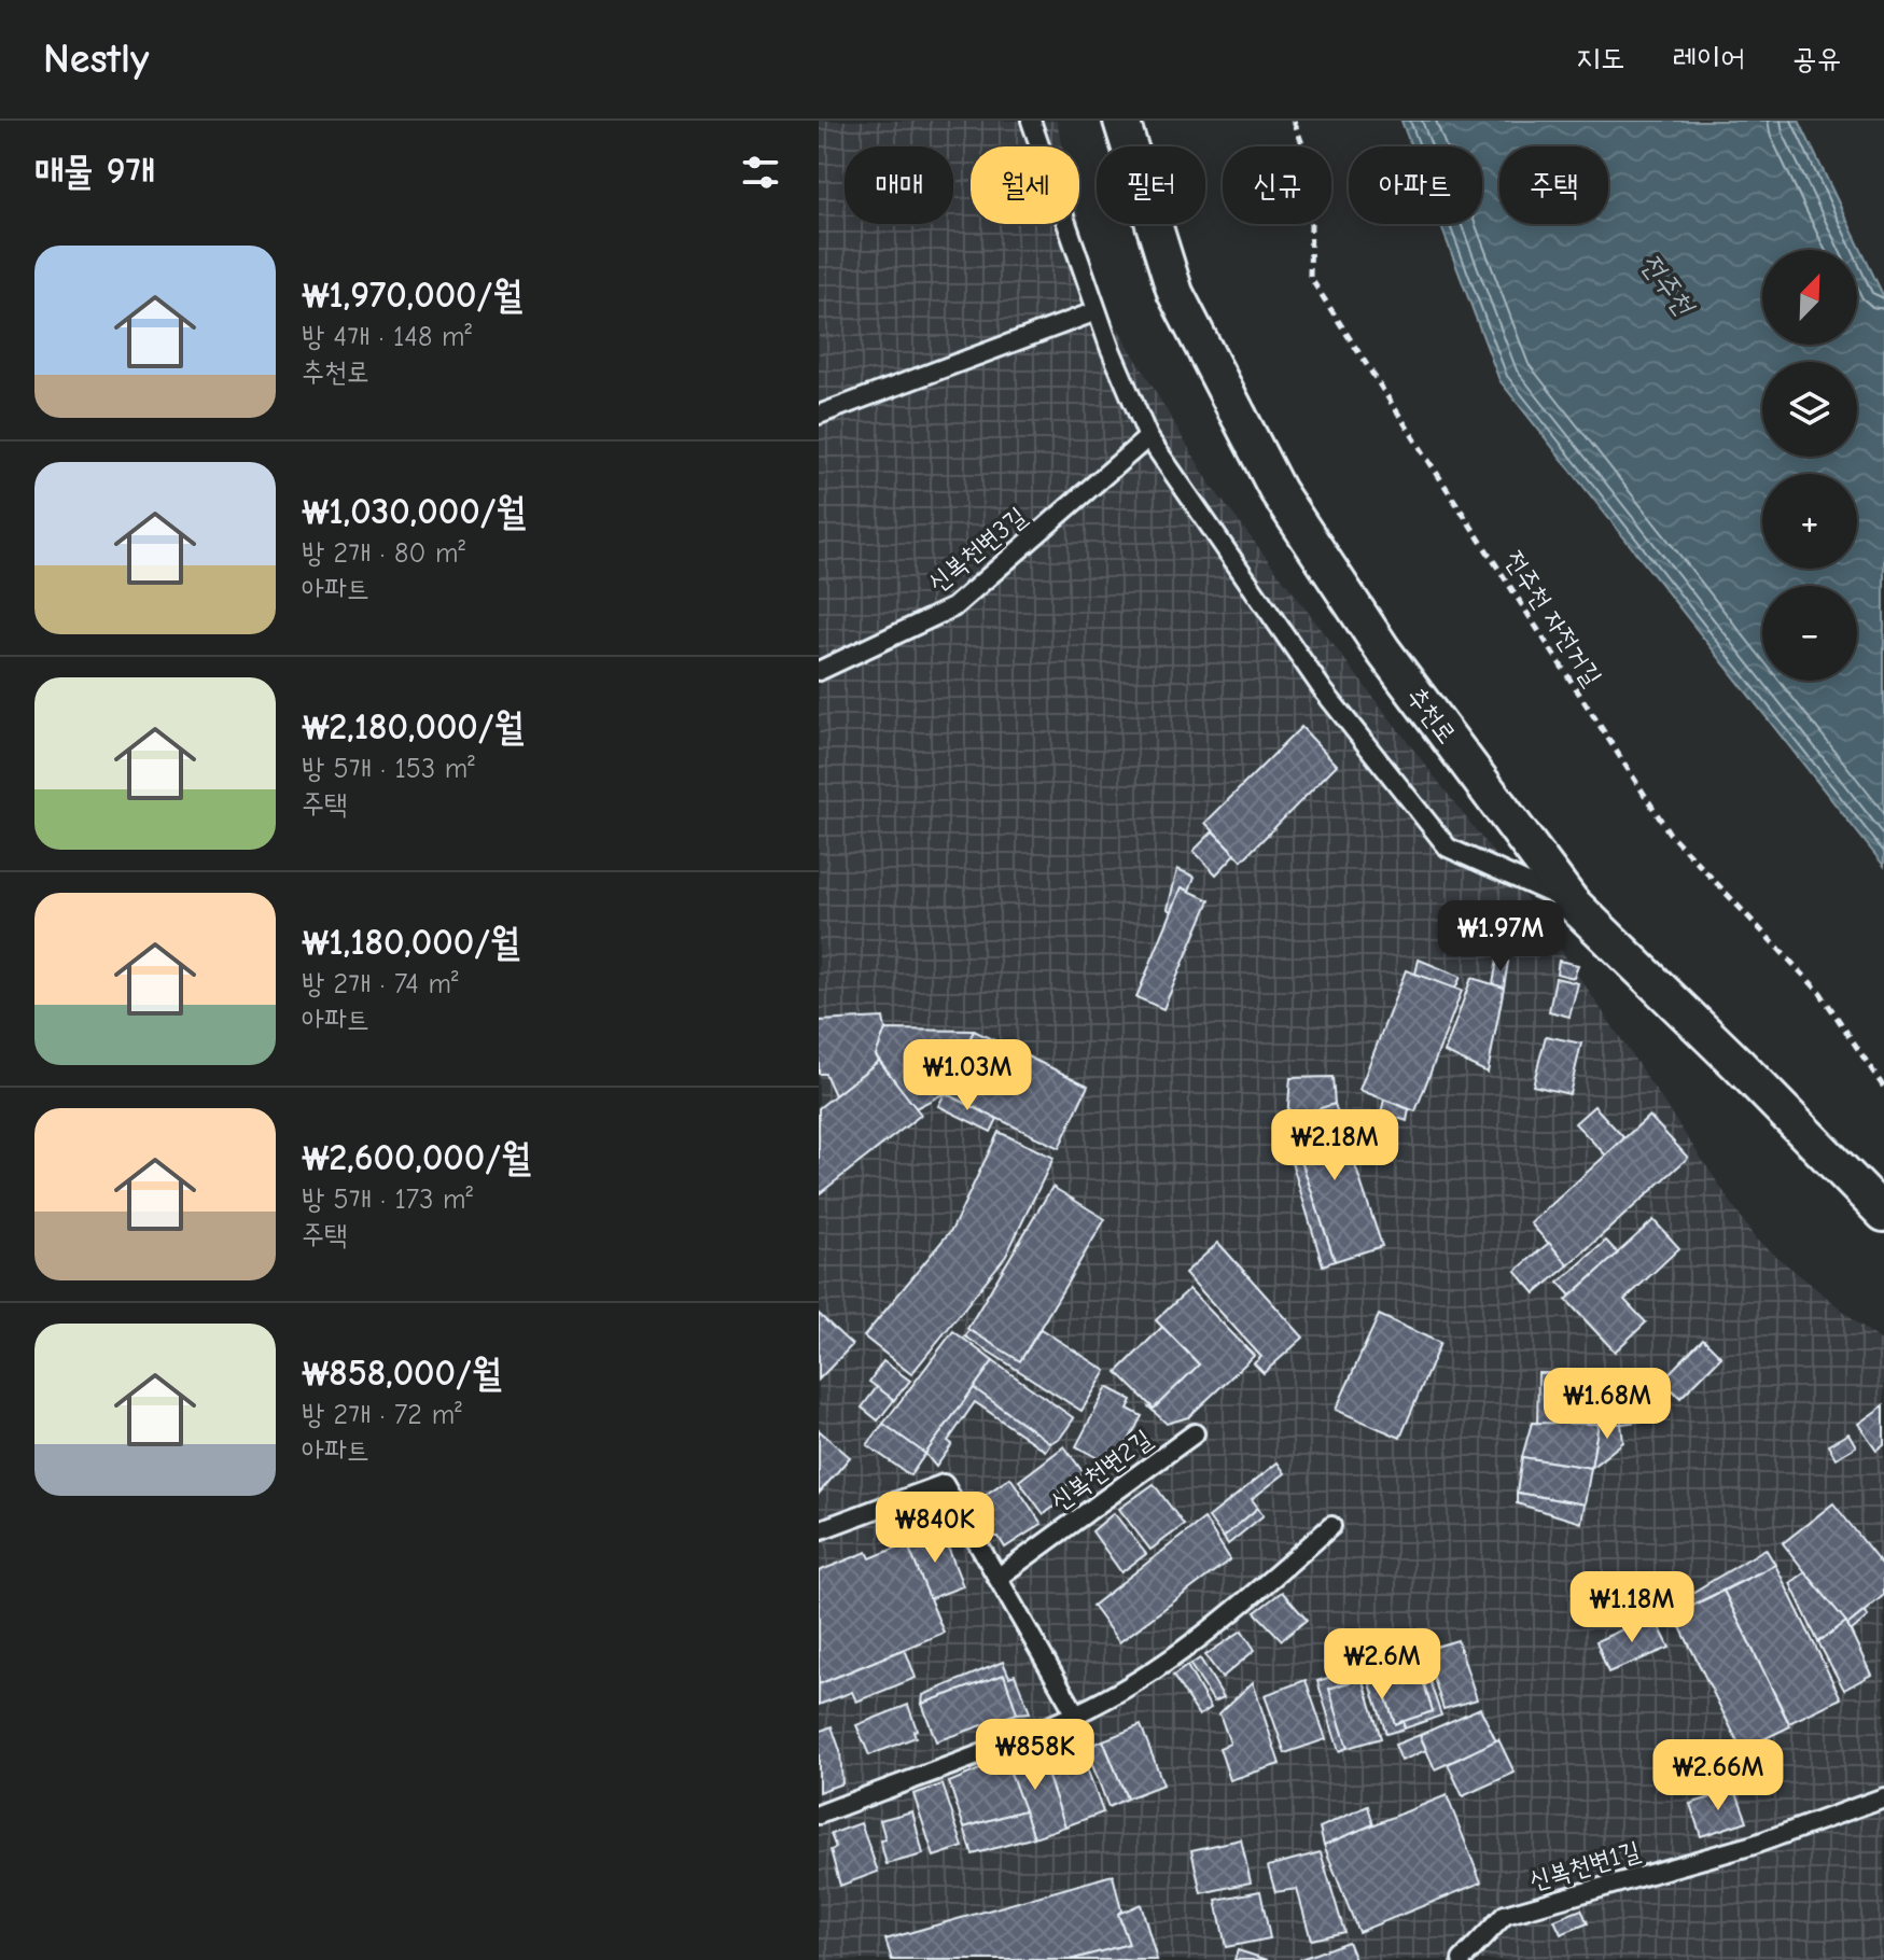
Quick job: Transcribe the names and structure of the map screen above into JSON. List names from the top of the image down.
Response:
{
  "streets": {
    "street": ["추천로"],
    "lane": ["신복천변3길", "신복천변2길", "신복천변1길"],
    "path": ["전주천 자전거길"]
  },
  "water": ["전주천"],
  "north": "top right",
  "page": {
    "header": "Nestly",
    "nav": ["지도", "레이어", "공유"],
    "heading": "매물 9개",
    "chip": [
      "매매",
      "월세",
      "필터",
      "신규",
      "아파트",
      "주택"
    ],
    "list": [
      {
        "name": "₩1,970,000/월",
        "note": "방 4개 · 148 m² · 추천로"
      },
      {
        "name": "₩1,030,000/월",
        "note": "방 2개 · 80 m² · 아파트"
      },
      {
        "name": "₩2,180,000/월",
        "note": "방 5개 · 153 m² · 주택"
      },
      {
        "name": "₩1,180,000/월",
        "note": "방 2개 · 74 m² · 아파트"
      },
      {
        "name": "₩2,600,000/월",
        "note": "방 5개 · 173 m² · 주택"
      },
      {
        "name": "₩858,000/월",
        "note": "방 2개 · 72 m² · 아파트"
      }
    ],
    "map_buttons": ["+", "−"],
    "price": [
      "₩1.97M",
      "₩1.03M",
      "₩2.18M",
      "₩1.68M",
      "₩840K",
      "₩1.18M",
      "₩2.6M",
      "₩858K",
      "₩2.66M"
    ]
  }
}
